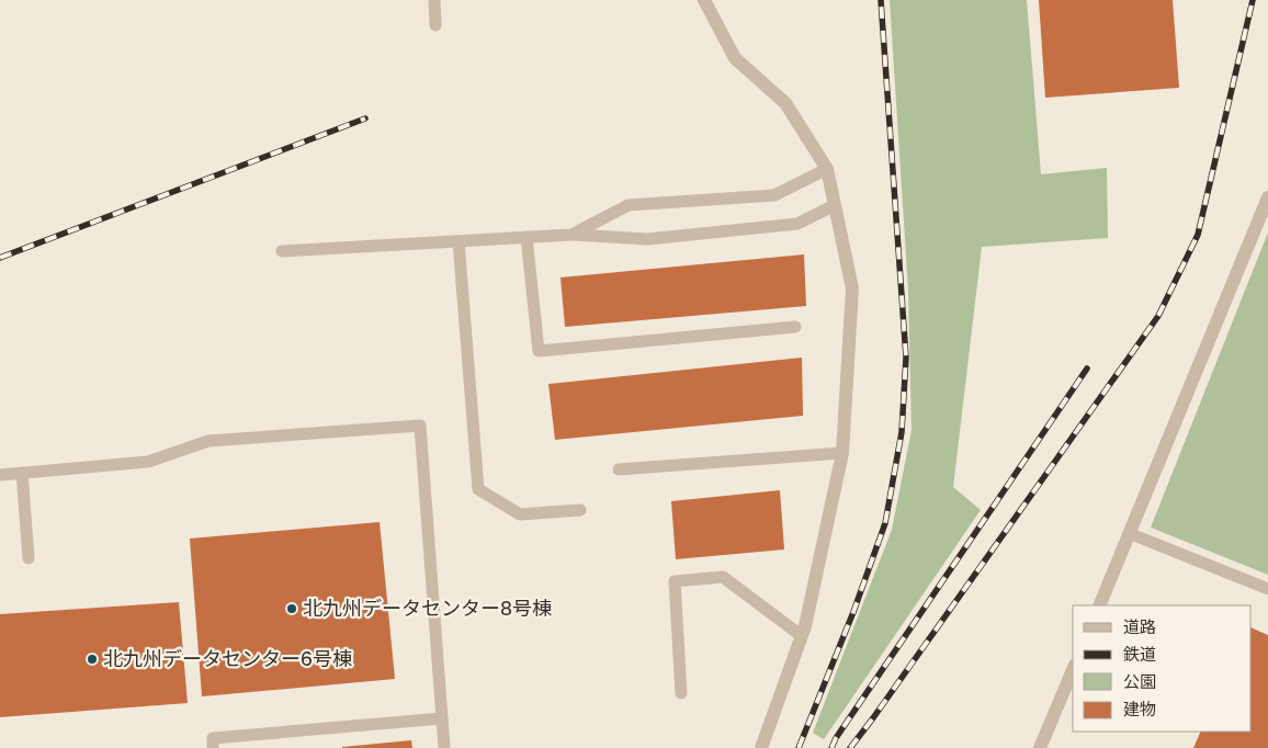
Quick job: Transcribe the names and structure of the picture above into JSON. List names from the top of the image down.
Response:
{
  "places": ["北九州データセンター8号棟", "北九州データセンター6号棟"],
  "legend": [
    "道路",
    "鉄道",
    "公園",
    "建物"
  ]
}
